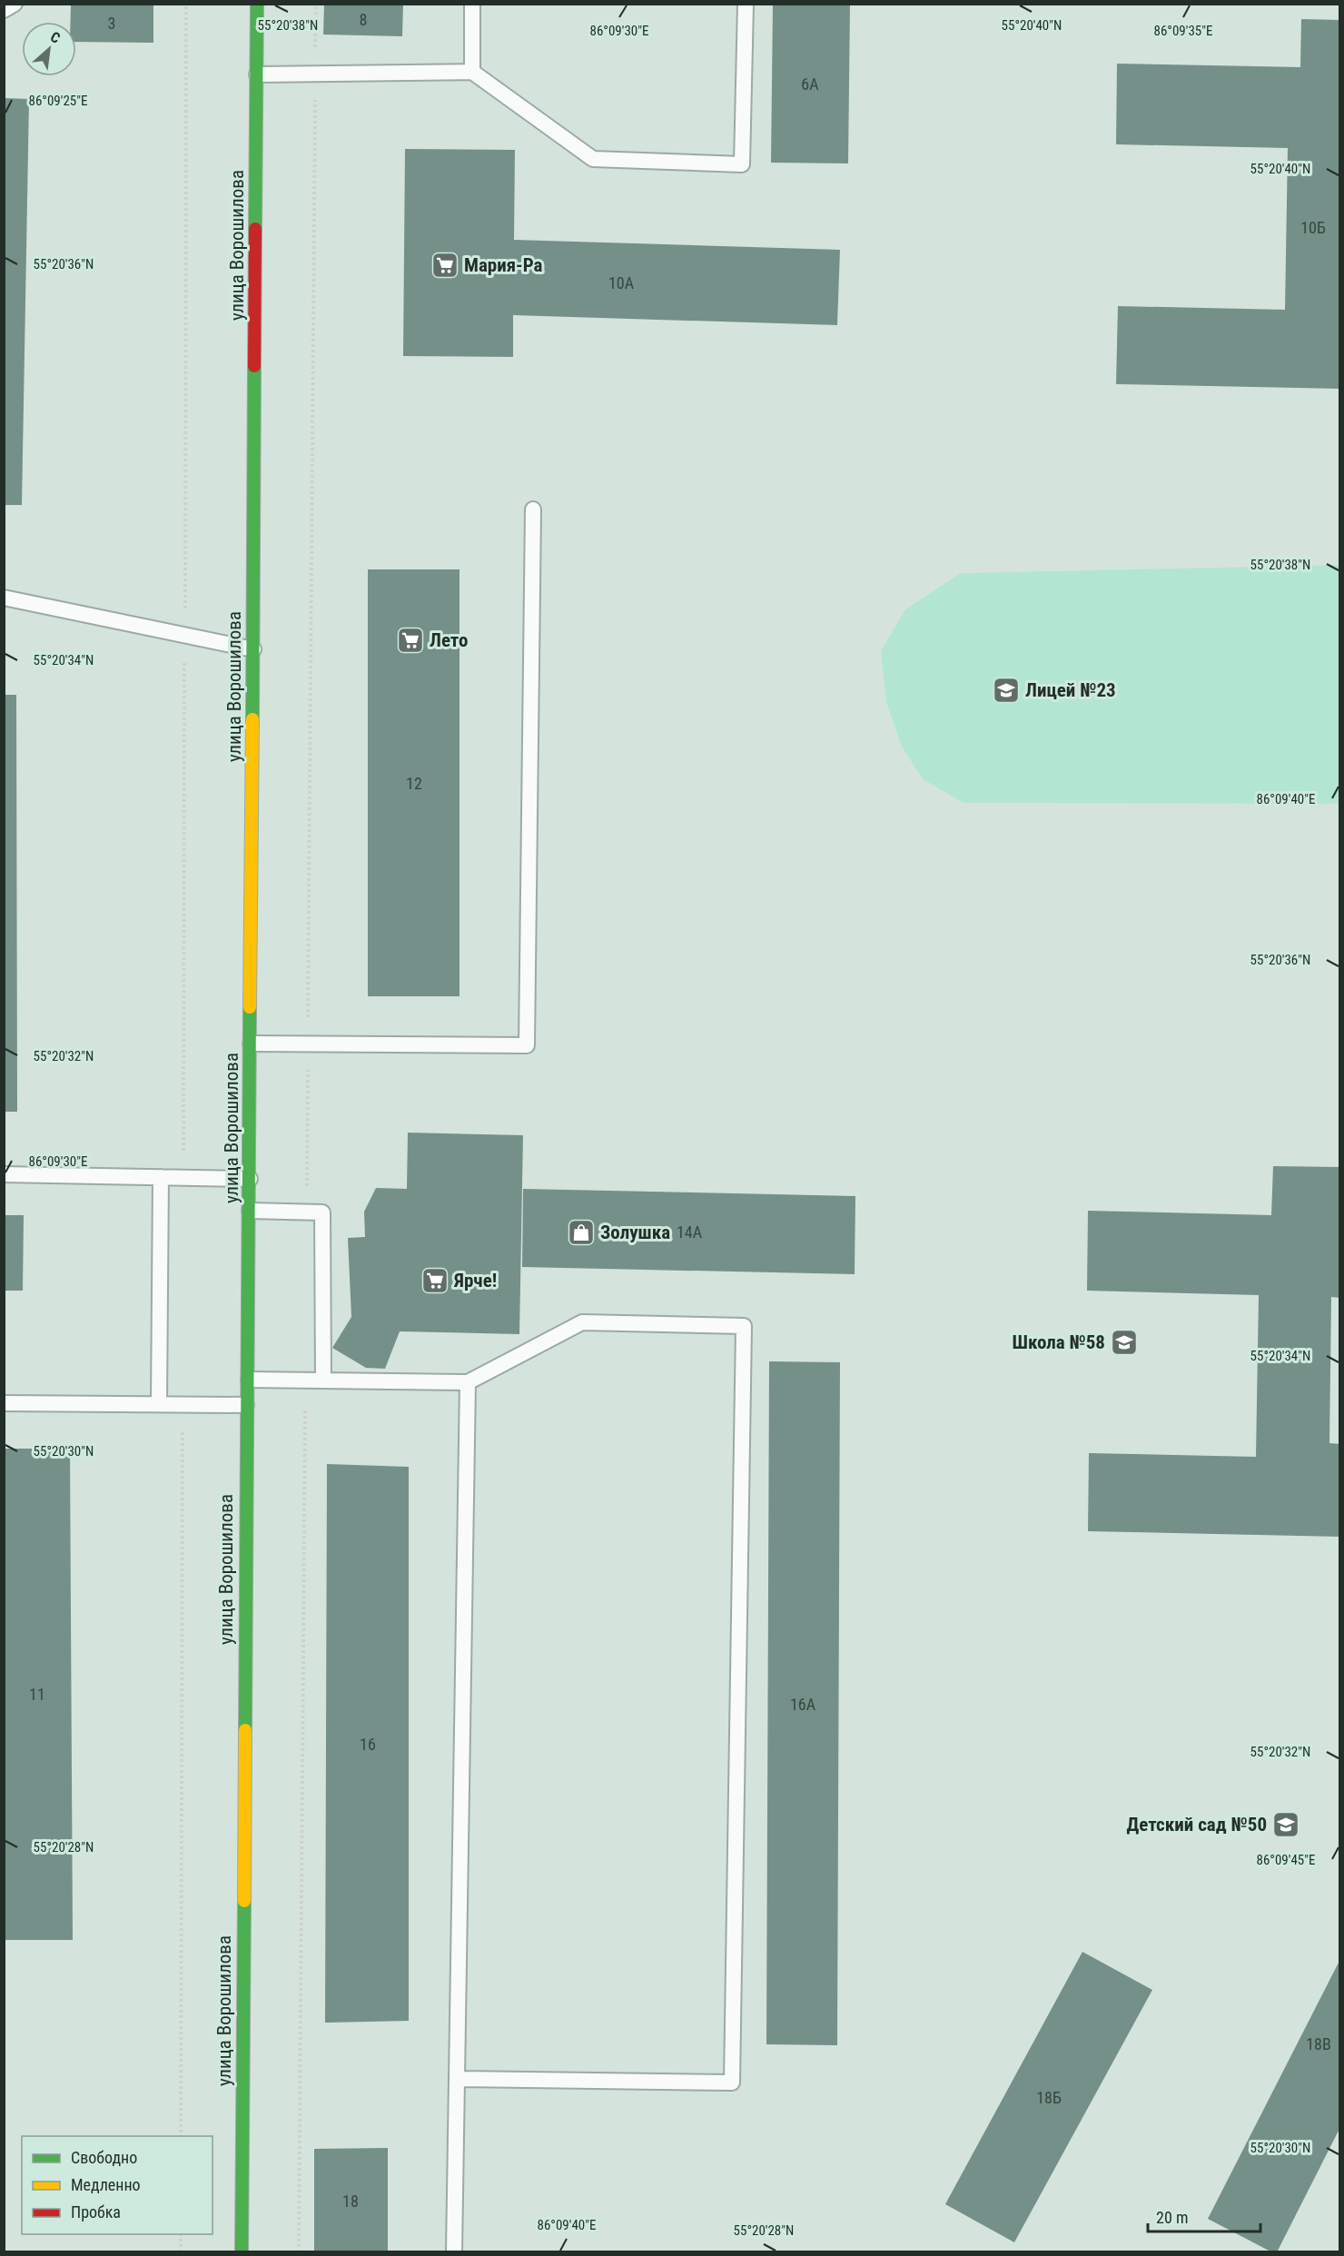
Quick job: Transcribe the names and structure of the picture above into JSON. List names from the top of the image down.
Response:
{
  "streets": {
    "street": ["улица Ворошилова"]
  },
  "places": {
    "supermarket": ["Мария-Ра", "Лето", "Ярче!"],
    "school or university": ["Лицей №23", "Школа №58", "Детский сад №50"],
    "shop": ["Золушка"]
  },
  "house_numbers": [
    "8",
    "3",
    "6А",
    "10Б",
    "10А",
    "12",
    "14А",
    "11",
    "16А",
    "16",
    "18В",
    "18Б",
    "18"
  ],
  "legend": ["Свободно", "Медленно", "Пробка"],
  "scale_bar": "20 m",
  "north": "top right",
  "coordinates": [
    "55°20'38\"N",
    "55°20'40\"N",
    "86°09'30\"E",
    "86°09'35\"E",
    "86°09'25\"E",
    "55°20'36\"N",
    "55°20'34\"N",
    "86°09'40\"E",
    "55°20'32\"N",
    "55°20'30\"N",
    "55°20'28\"N",
    "86°09'45\"E"
  ]
}
